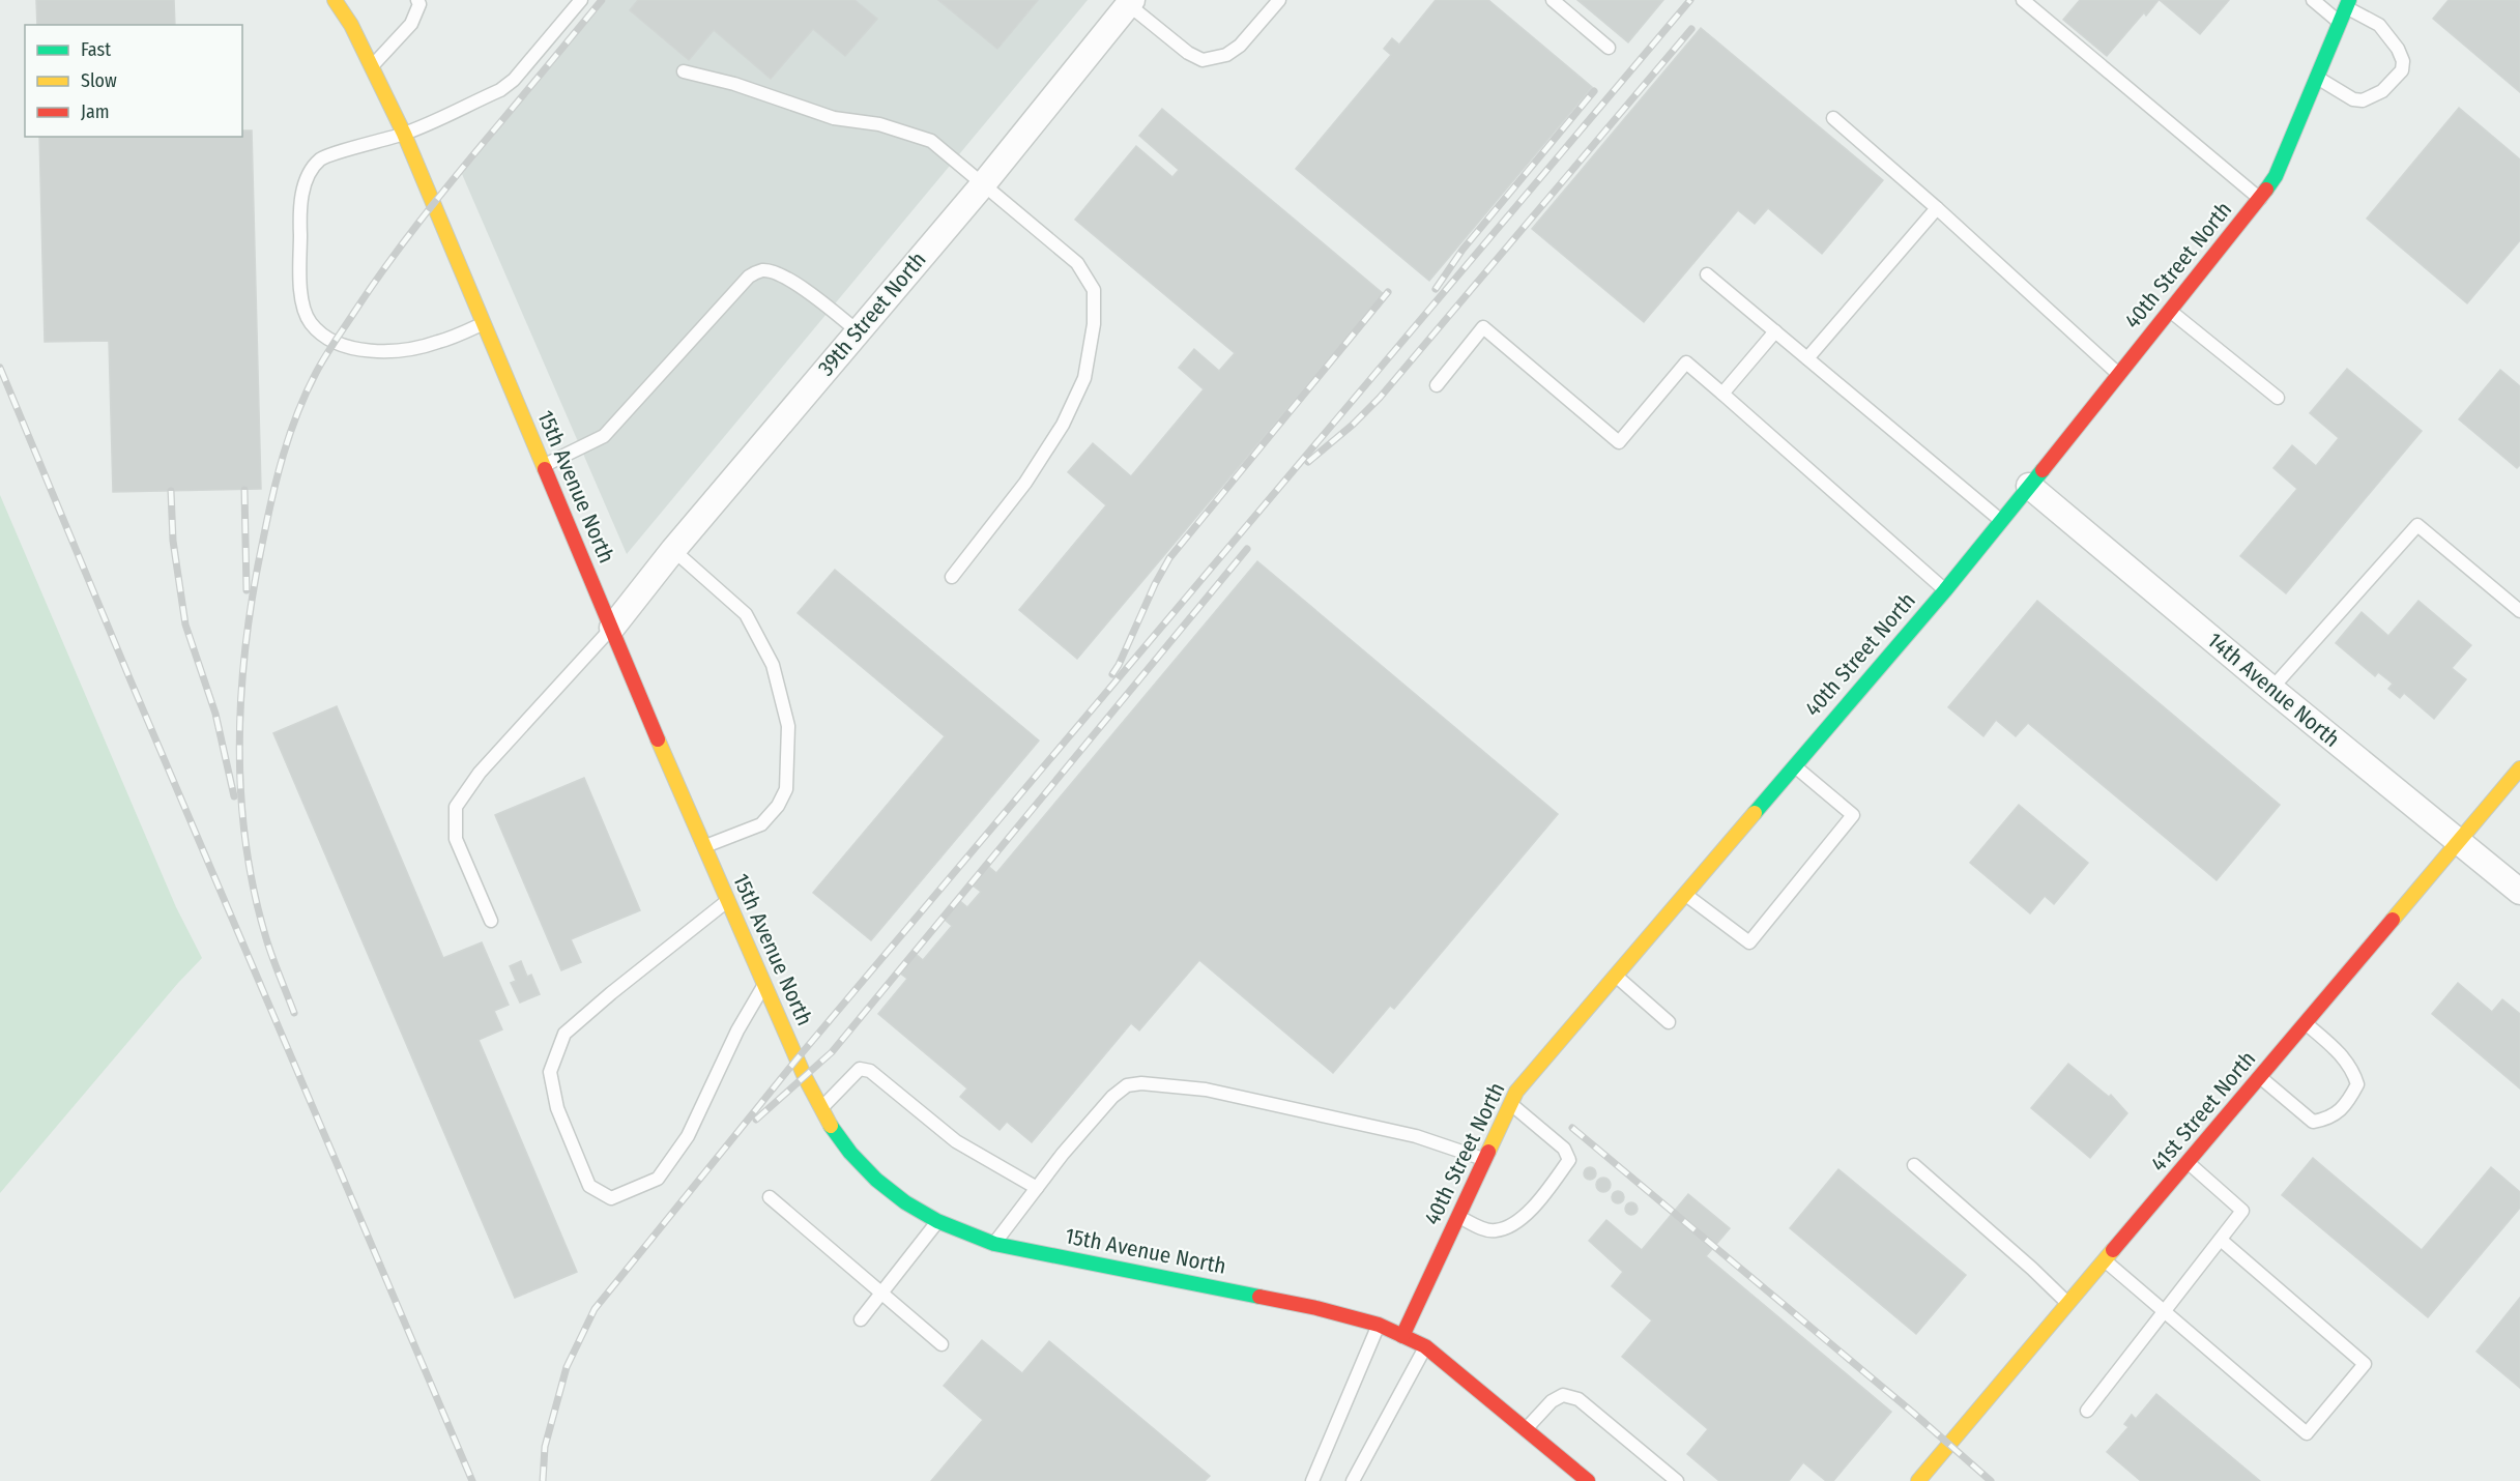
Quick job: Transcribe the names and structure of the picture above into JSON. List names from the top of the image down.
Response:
{
  "streets": {
    "street": [
      "40th Street North",
      "39th Street North",
      "15th Avenue North",
      "14th Avenue North",
      "41st Street North"
    ]
  },
  "crossings": [
    ["40th Street North", "15th Avenue North"],
    ["40th Street North", "14th Avenue North"],
    ["39th Street North", "15th Avenue North"],
    ["14th Avenue North", "41st Street North"]
  ],
  "legend": ["Fast", "Slow", "Jam"]
}
